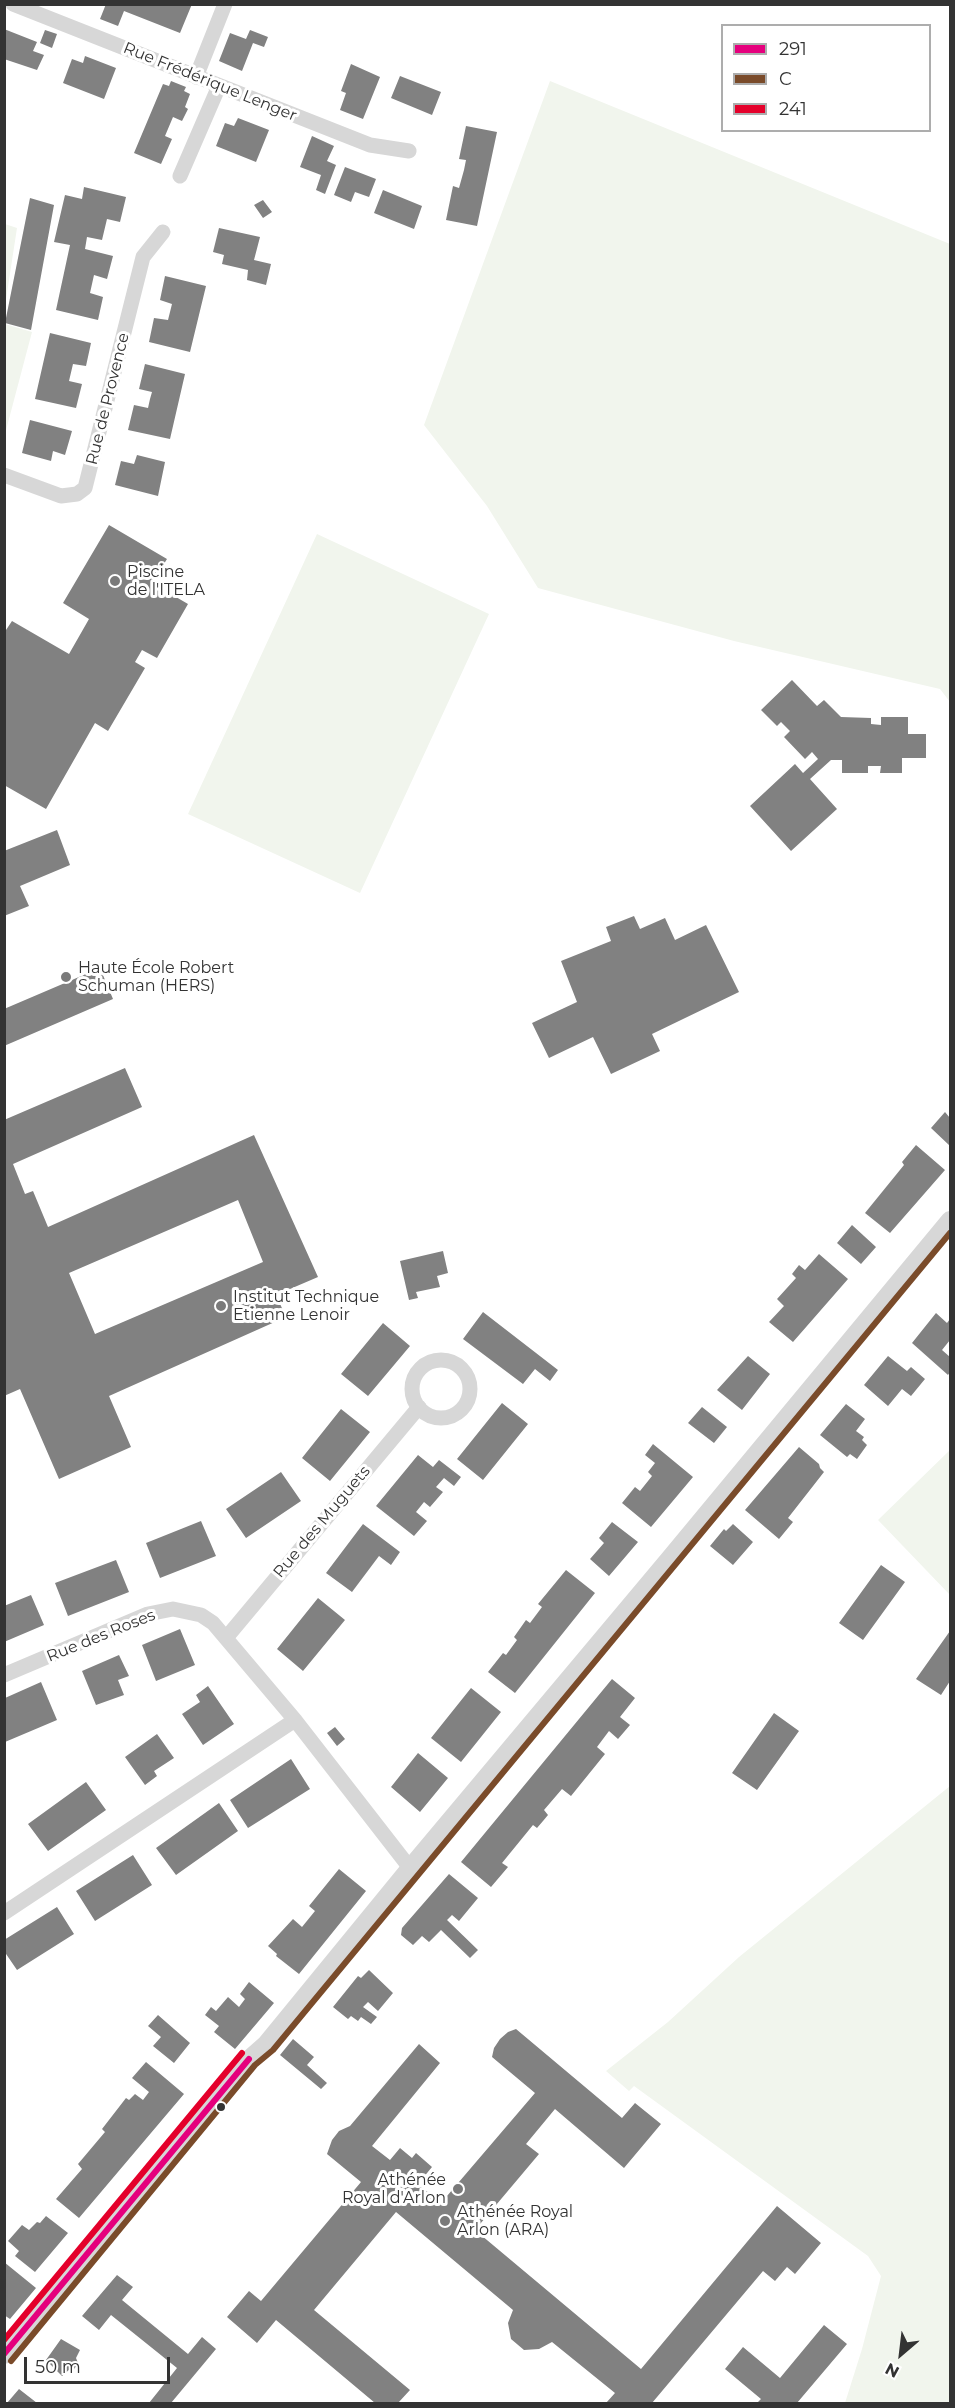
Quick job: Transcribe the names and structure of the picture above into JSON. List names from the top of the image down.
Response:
{
  "streets": {
    "street": [
      "Rue Frédérique Lenger",
      "Rue de Provence",
      "Rue des Muguets",
      "Rue des Roses"
    ]
  },
  "crossings": [
    ["Rue des Muguets", "Rue des Roses"]
  ],
  "places": [
    "Piscine de l'ITELA",
    "Haute École Robert Schuman (HERS)",
    "Institut Technique Etienne Lenoir",
    "Athénée Royal d'Arlon",
    "Athénée Royal Arlon (ARA)"
  ],
  "lines": ["transit line C", "transit line 241", "transit line 291"],
  "legend": ["291", "C", "241"],
  "scale_bar": "50 m",
  "north": "bottom left"
}
